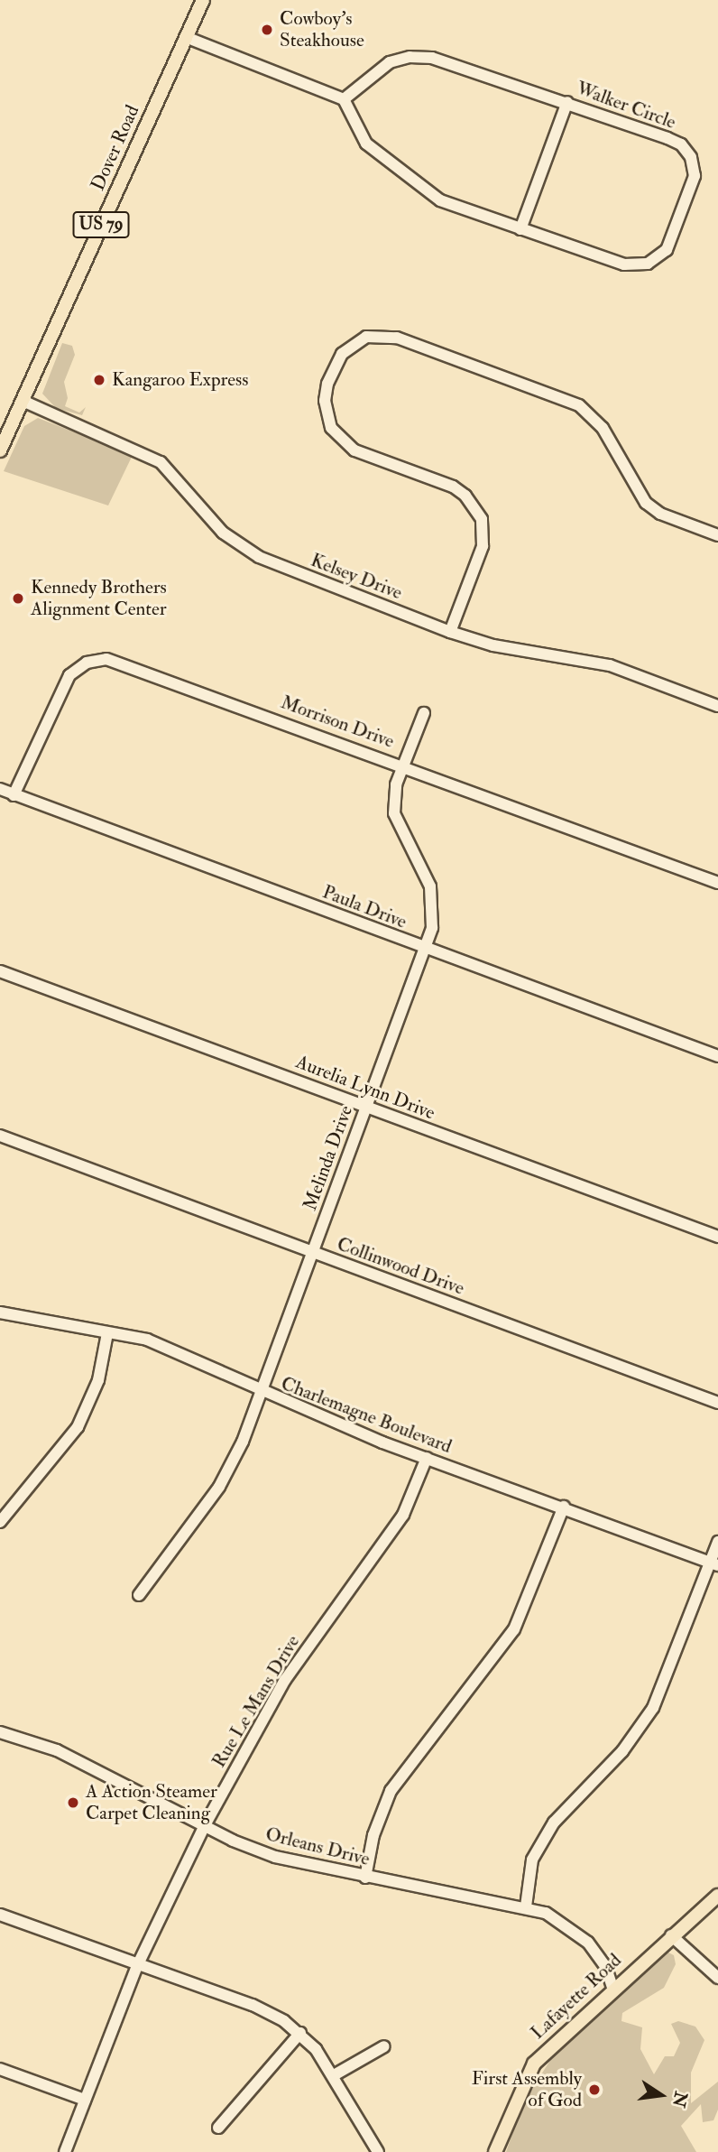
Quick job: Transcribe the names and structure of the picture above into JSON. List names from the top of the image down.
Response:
{
  "streets": {
    "main road": ["Dover Road", "US 79", "Lafayette Road"],
    "street": [
      "Walker Circle",
      "Kelsey Drive",
      "Morrison Drive",
      "Paula Drive",
      "Aurelia Lynn Drive",
      "Melinda Drive",
      "Collinwood Drive",
      "Charlemagne Boulevard",
      "Rue Le Mans Drive",
      "Orleans Drive"
    ]
  },
  "crossings": [
    ["Dover Road", "Kelsey Drive"],
    ["Morrison Drive", "Paula Drive"],
    ["Morrison Drive", "Melinda Drive"],
    ["Paula Drive", "Melinda Drive"],
    ["Aurelia Lynn Drive", "Melinda Drive"],
    ["Melinda Drive", "Collinwood Drive"],
    ["Melinda Drive", "Charlemagne Boulevard"],
    ["Charlemagne Boulevard", "Rue Le Mans Drive"],
    ["Rue Le Mans Drive", "Orleans Drive"],
    ["Orleans Drive", "Lafayette Road"]
  ],
  "places": [
    "Cowboy's Steakhouse",
    "Kangaroo Express",
    "Kennedy Brothers Alignment Center",
    "A Action Steamer Carpet Cleaning",
    "First Assembly of God"
  ],
  "north": "right"
}
